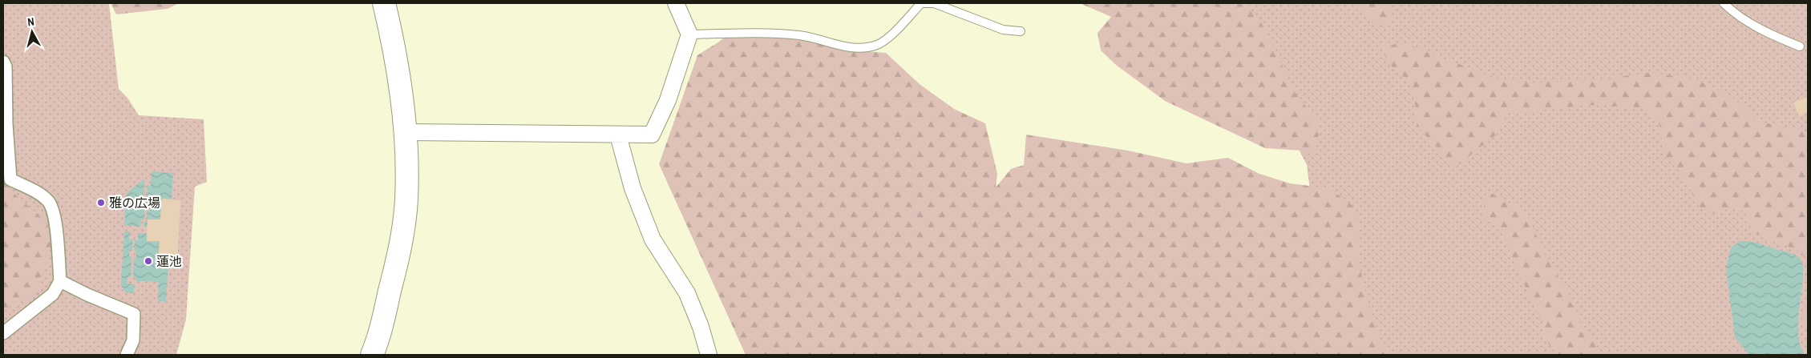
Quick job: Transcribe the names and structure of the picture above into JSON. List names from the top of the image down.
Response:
{
  "places": ["雅の広場", "蓮池"],
  "north": "top"
}
